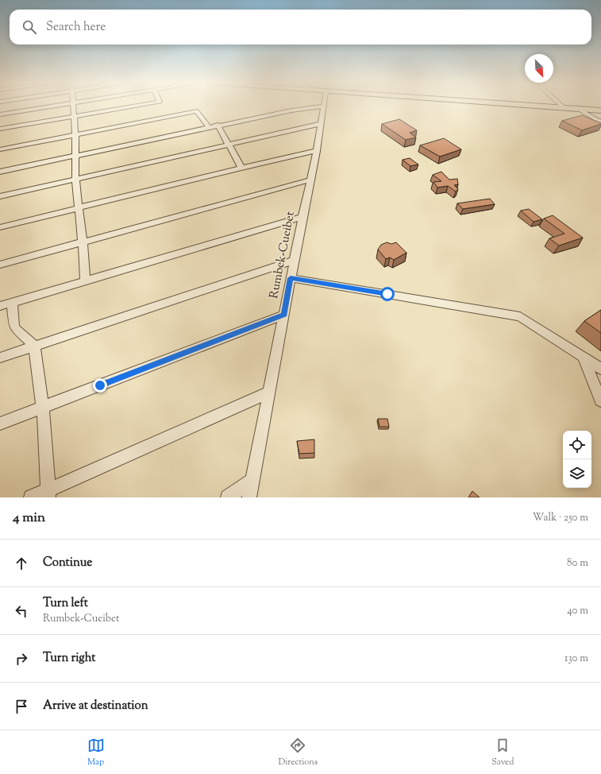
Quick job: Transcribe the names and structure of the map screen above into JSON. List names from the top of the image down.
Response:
{
  "streets": {
    "street": ["Rumbek-Cueibet"]
  },
  "north": "bottom right",
  "page": {
    "search": "Search here",
    "heading": ["4 min", "Walk · 250 m"],
    "list": [
      ["Continue", "80 m"],
      ["Turn left", "Rumbek-Cueibet", "40 m"],
      ["Turn right", "130 m"],
      "Arrive at destination"
    ],
    "nav": ["Map", "Directions", "Saved"]
  }
}
